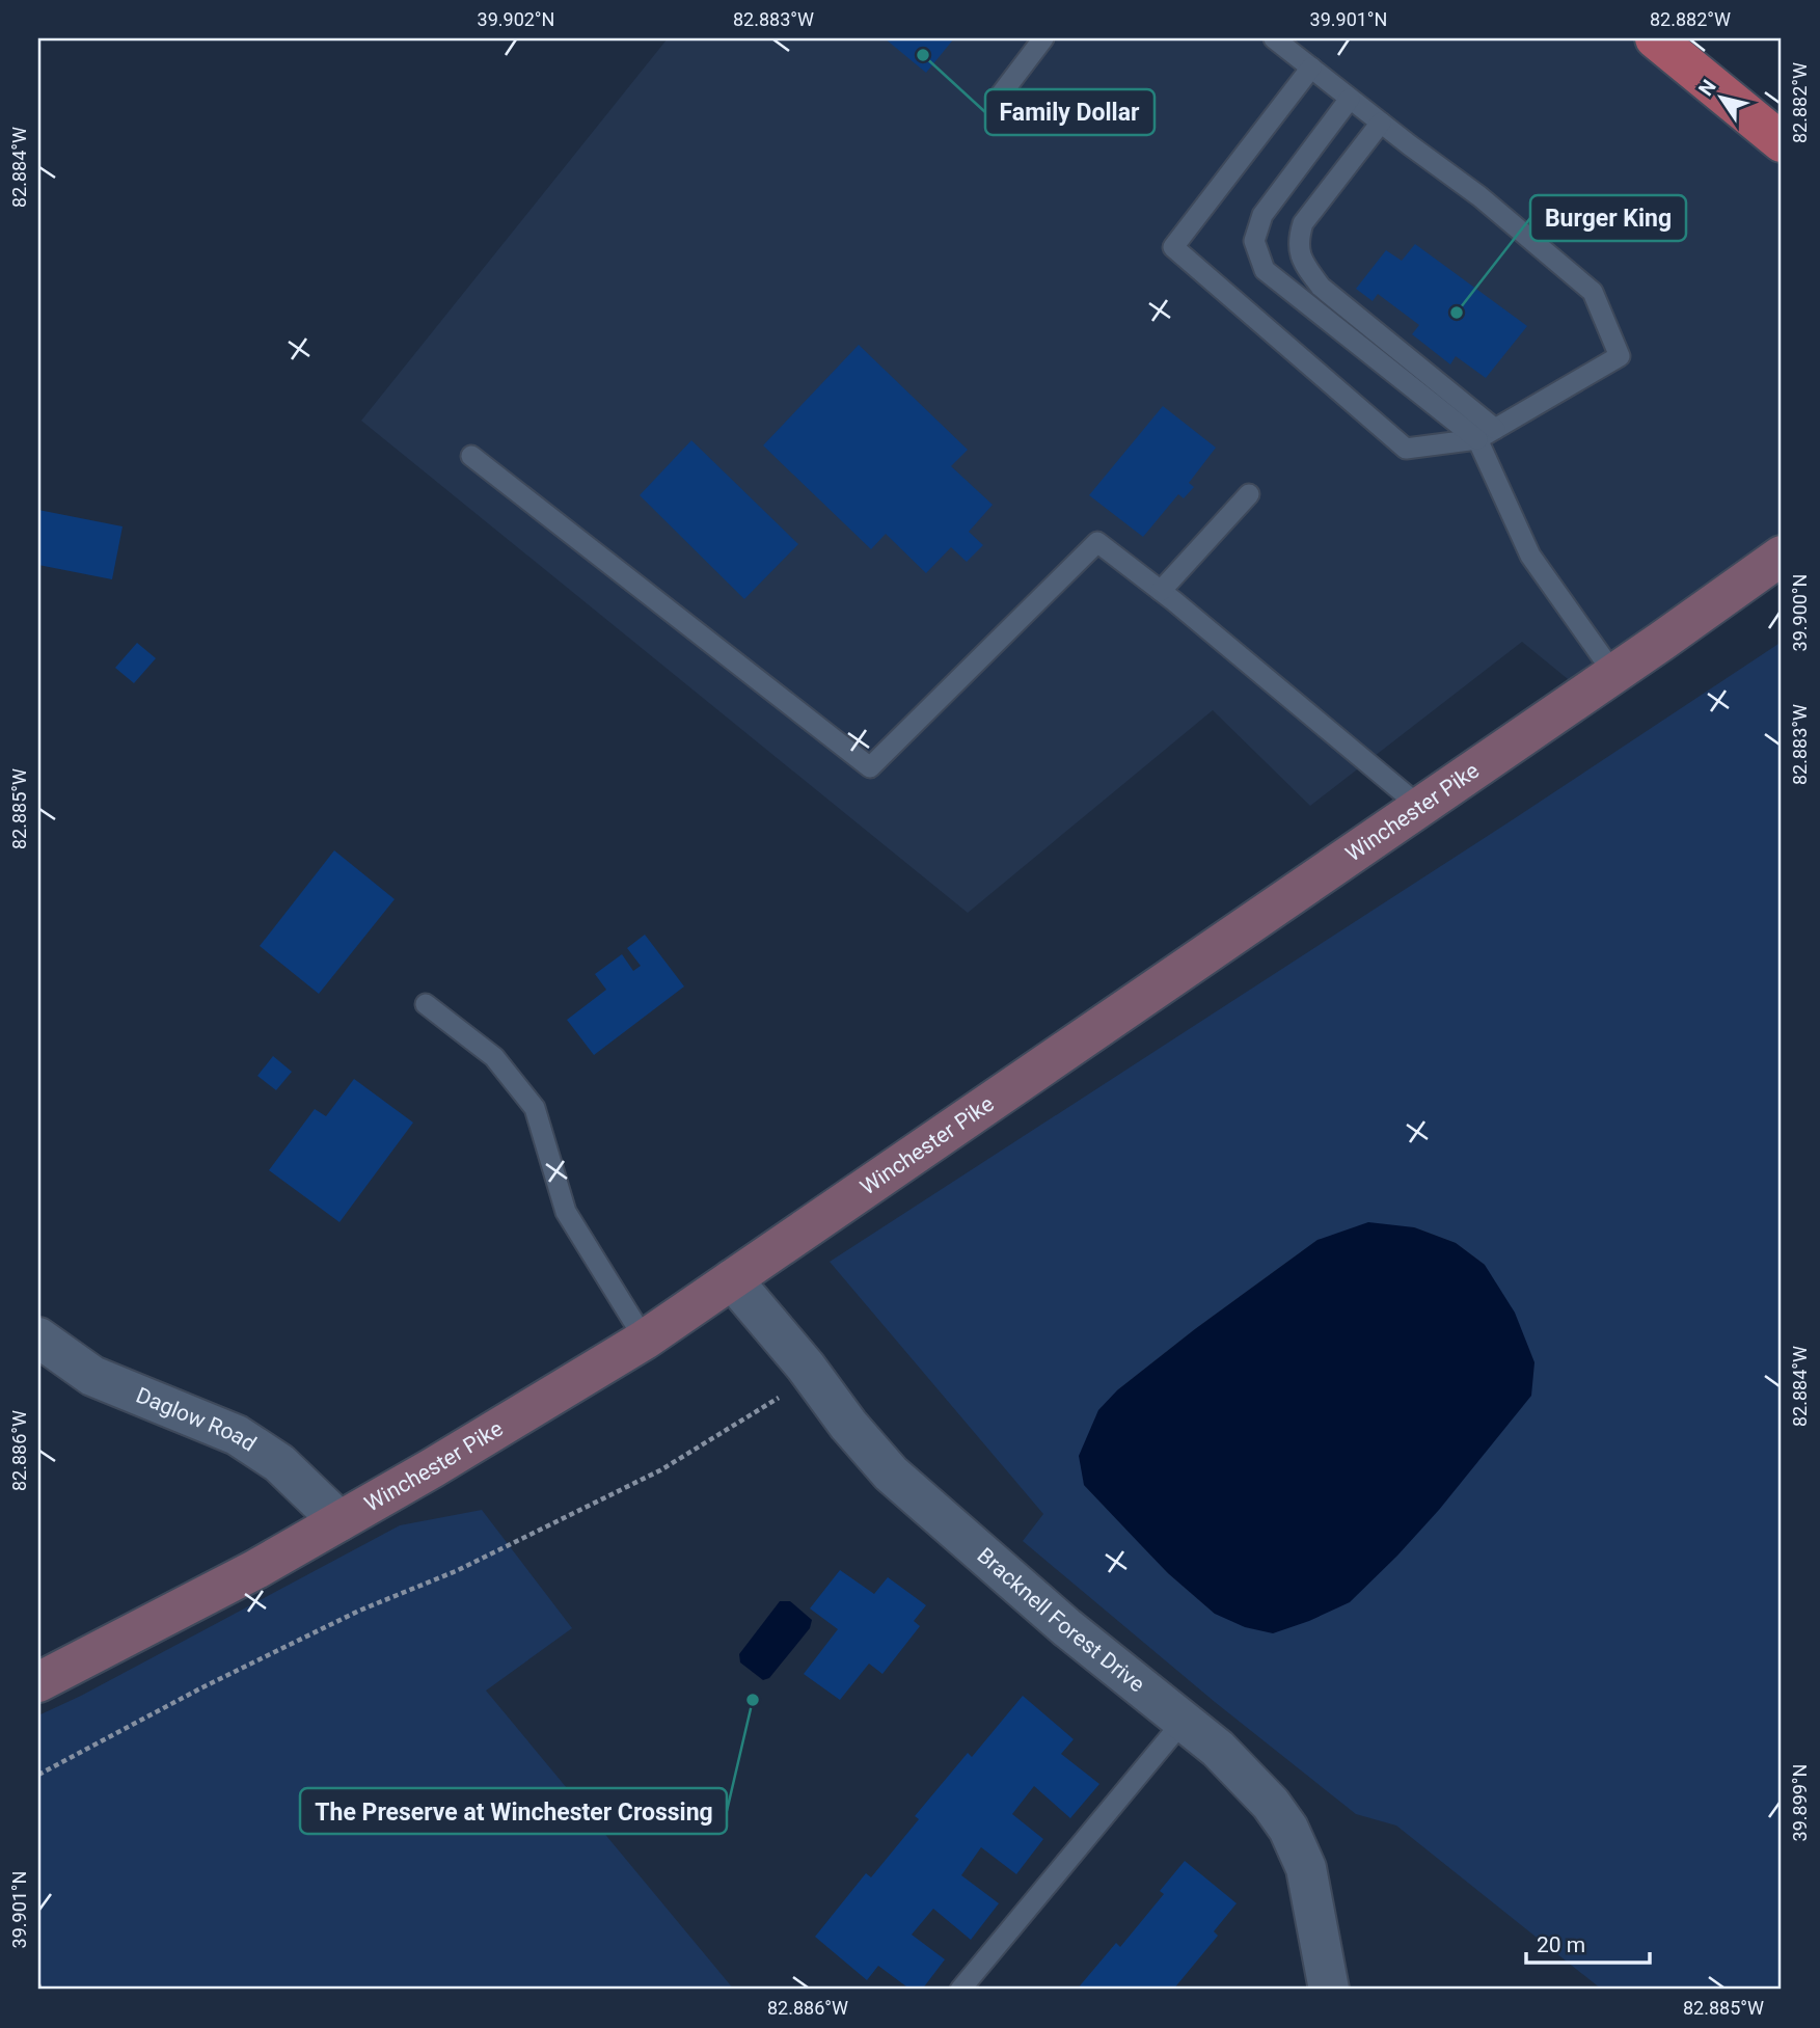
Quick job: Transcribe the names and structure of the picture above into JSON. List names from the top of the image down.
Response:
{
  "streets": {
    "main road": ["Winchester Pike"],
    "street": ["Daglow Road", "Bracknell Forest Drive"]
  },
  "crossings": [
    ["Winchester Pike", "Daglow Road"],
    ["Winchester Pike", "Bracknell Forest Drive"]
  ],
  "places": ["Family Dollar", "Burger King", "The Preserve at Winchester Crossing"],
  "scale_bar": "20 m",
  "north": "top left",
  "coordinates": [
    "39.902°N",
    "82.883°W",
    "39.901°N",
    "82.882°W",
    "82.884°W",
    "39.900°N",
    "82.885°W",
    "82.886°W",
    "39.899°N"
  ]
}
